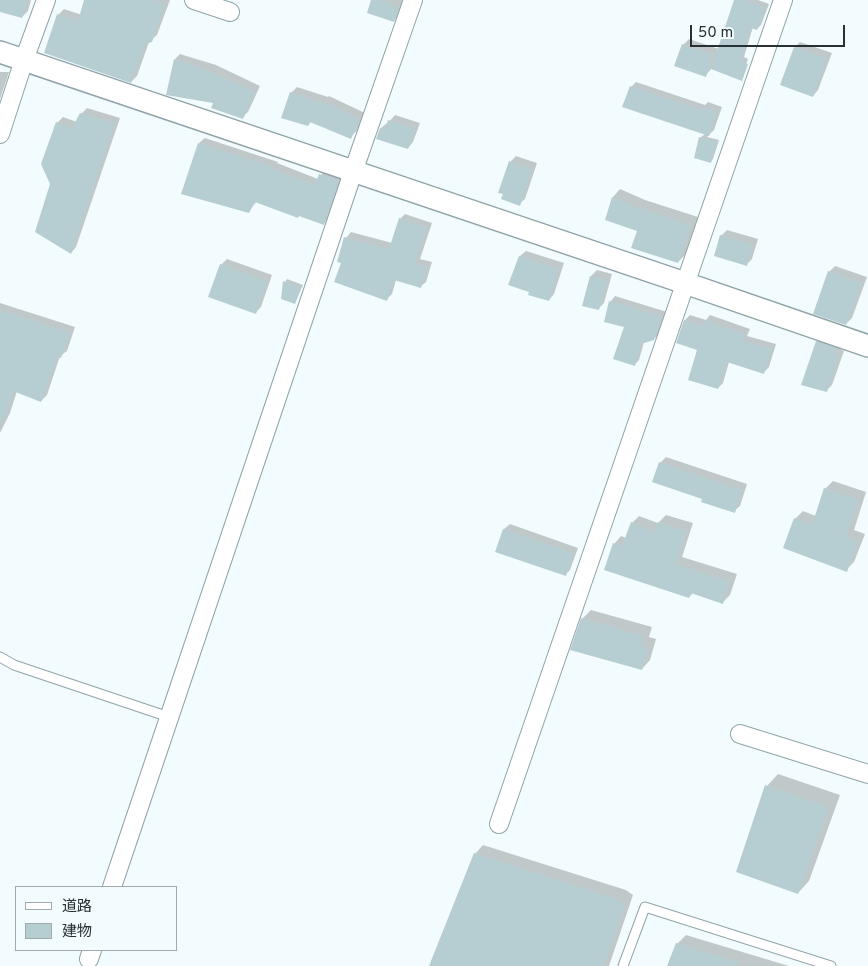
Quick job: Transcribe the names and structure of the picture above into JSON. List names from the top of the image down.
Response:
{
  "legend": ["道路", "建物"],
  "scale_bar": "50 m"
}
